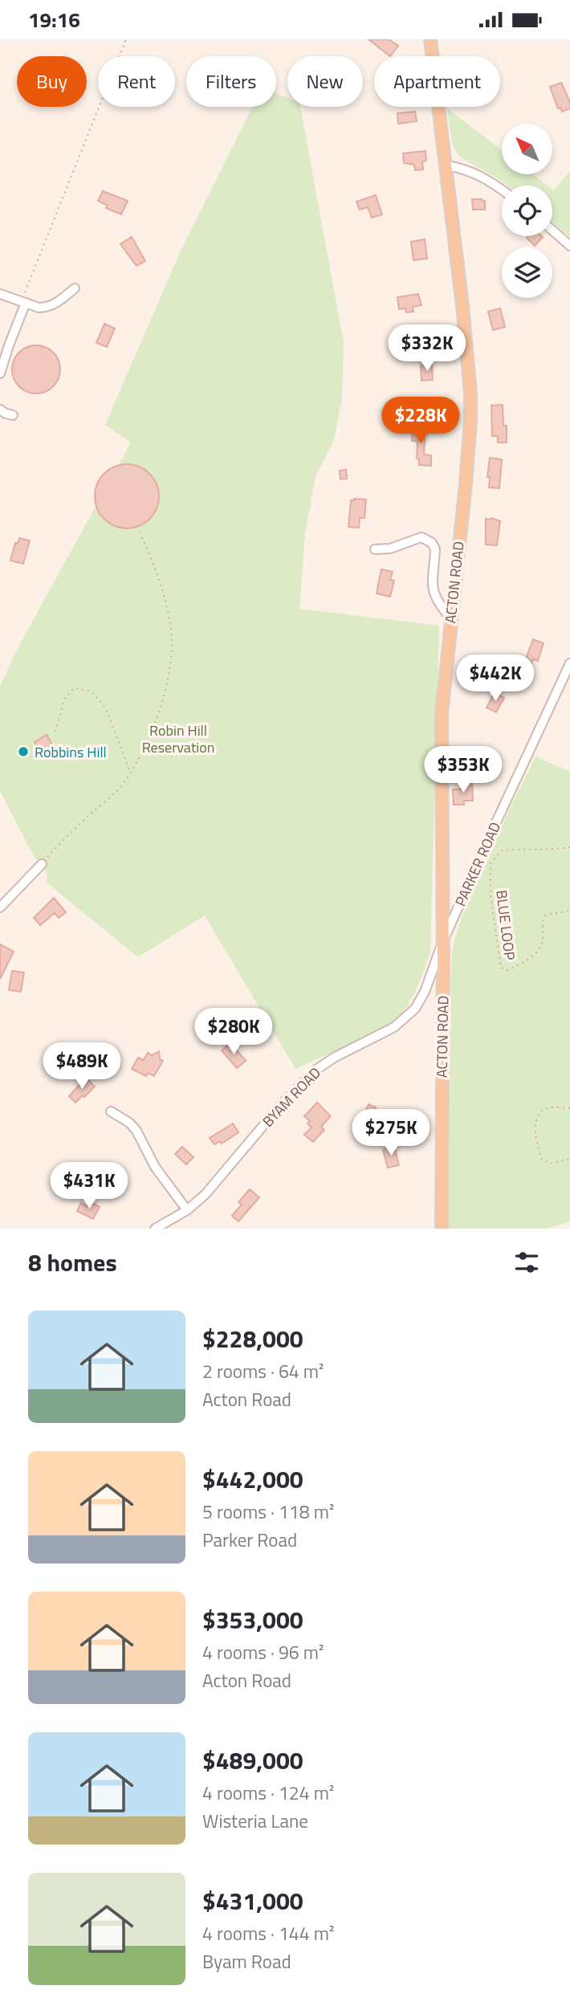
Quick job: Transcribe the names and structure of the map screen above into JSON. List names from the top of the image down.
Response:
{
  "streets": {
    "main road": ["ACTON ROAD"],
    "street": ["PARKER ROAD", "BYAM ROAD"],
    "path": ["BLUE LOOP"]
  },
  "crossings": [
    ["ACTON ROAD", "PARKER ROAD"],
    ["ACTON ROAD", "BYAM ROAD"],
    ["PARKER ROAD", "BYAM ROAD"]
  ],
  "parks": ["Robin Hill Reservation"],
  "places": ["Robbins Hill"],
  "north": "top left",
  "page": {
    "status": "19:16",
    "chip": [
      "Buy",
      "Rent",
      "Filters",
      "New",
      "Apartment"
    ],
    "price": [
      "$332K",
      "$228K",
      "$442K",
      "$353K",
      "$280K",
      "$489K",
      "$275K",
      "$431K"
    ],
    "heading": "8 homes",
    "list": [
      {
        "name": "$228,000",
        "note": "2 rooms · 64 m² · Acton Road"
      },
      {
        "name": "$442,000",
        "note": "5 rooms · 118 m² · Parker Road"
      },
      {
        "name": "$353,000",
        "note": "4 rooms · 96 m² · Acton Road"
      },
      {
        "name": "$489,000",
        "note": "4 rooms · 124 m² · Wisteria Lane"
      },
      {
        "name": "$431,000",
        "note": "4 rooms · 144 m² · Byam Road"
      }
    ]
  }
}
